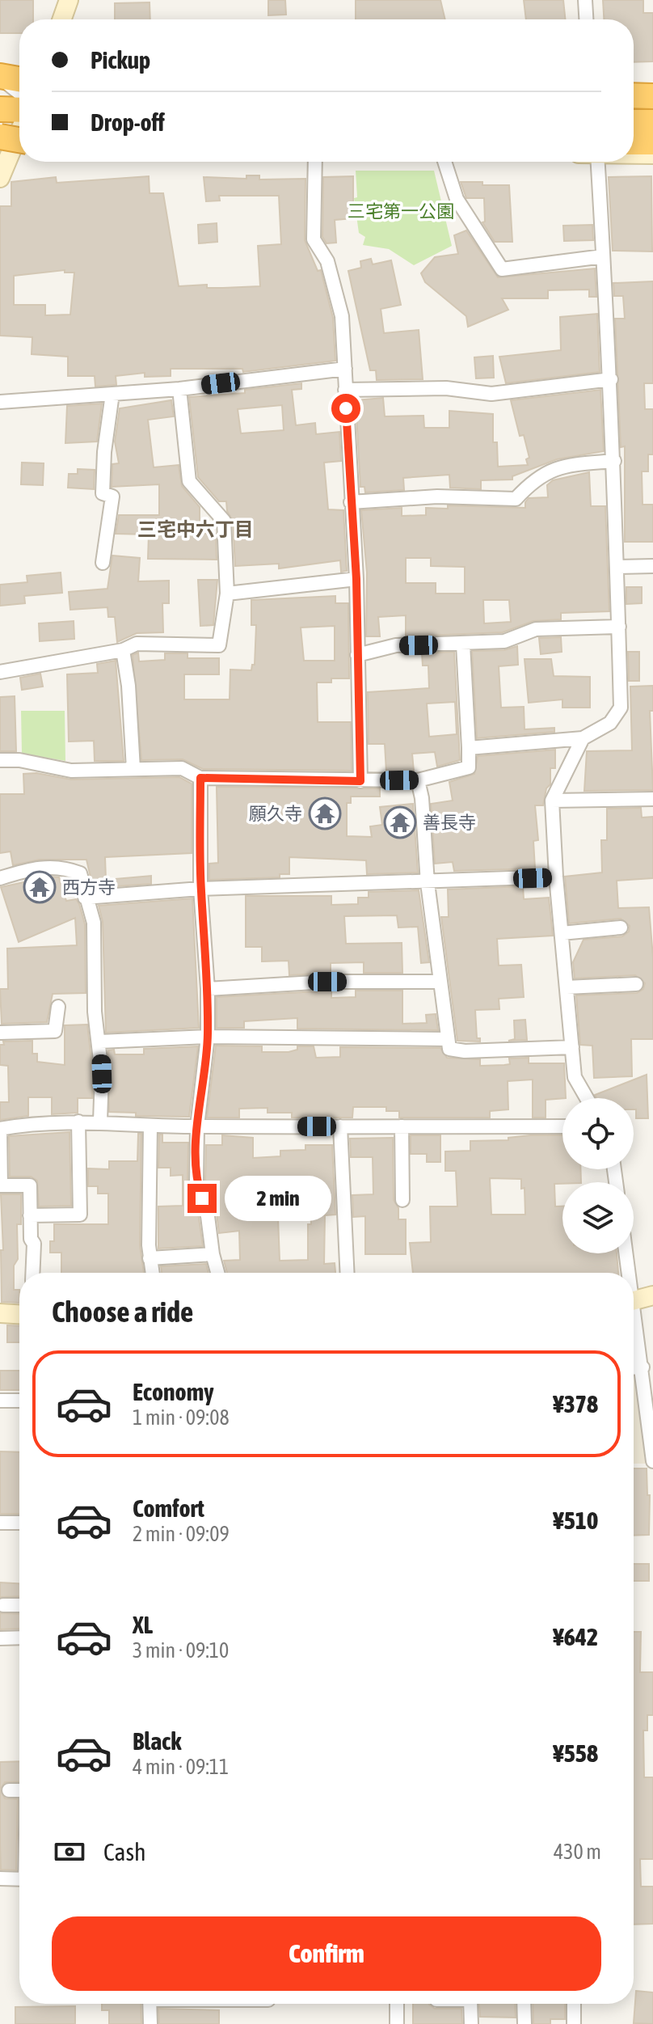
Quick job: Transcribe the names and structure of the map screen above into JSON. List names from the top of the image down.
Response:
{
  "districts": ["三宅中六丁目"],
  "parks": ["三宅第一公園"],
  "places": {
    "temple": ["願久寺", "善長寺", "西方寺"]
  },
  "page": {
    "banner": ["Pickup", "Drop-off"],
    "bubble": "2 min",
    "heading": "Choose a ride",
    "list": [
      {
        "name": "Economy",
        "note": "1 min · 09:08",
        "value": "¥378"
      },
      {
        "name": "Comfort",
        "note": "2 min · 09:09",
        "value": "¥510"
      },
      {
        "name": "XL",
        "note": "3 min · 09:10",
        "value": "¥642"
      },
      {
        "name": "Black",
        "note": "4 min · 09:11",
        "value": "¥558"
      }
    ],
    "pay": ["Cash", "430 m"],
    "buttons": "Confirm"
  }
}
